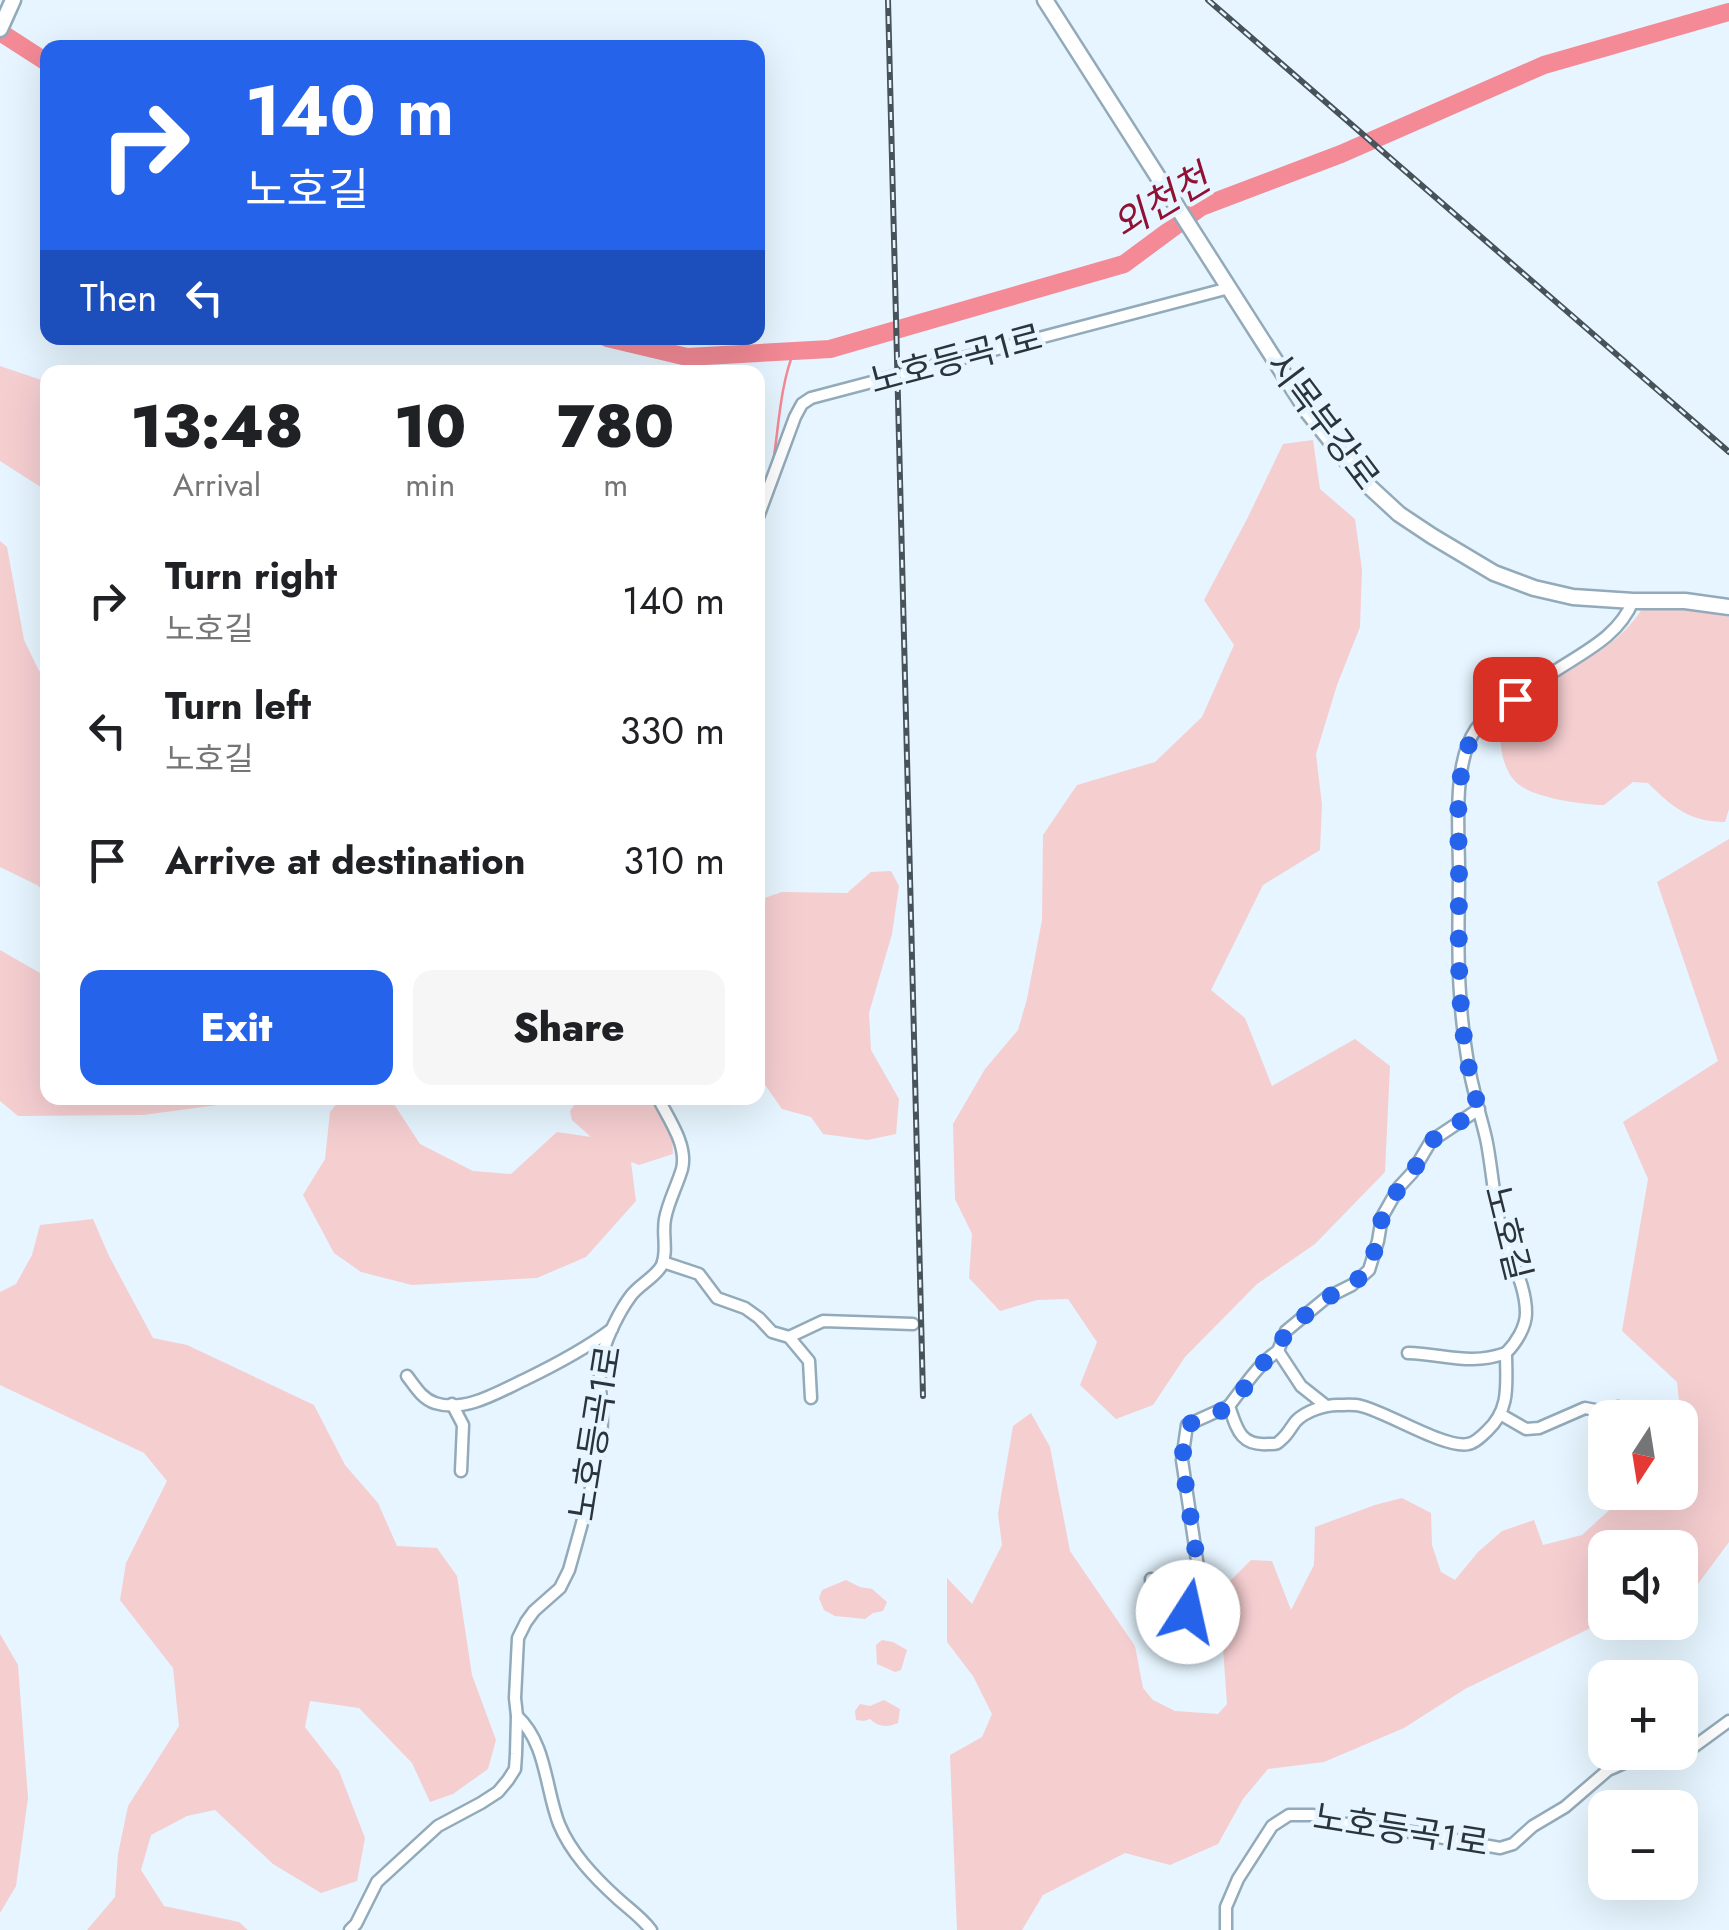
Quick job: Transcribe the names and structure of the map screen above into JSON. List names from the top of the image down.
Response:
{
  "streets": {
    "main road": ["시목부강로"],
    "street": ["노호등곡1로", "노호길"]
  },
  "crossings": [
    ["노호등곡1로", "시목부강로"],
    ["시목부강로", "노호길"]
  ],
  "water": ["외천천"],
  "north": "bottom",
  "page": {
    "turn": ["140 m", "노호길"],
    "then": "Then",
    "eta": [
      "13:48",
      "Arrival",
      "10",
      "min",
      "780",
      "m"
    ],
    "list": [
      {
        "name": "Turn right",
        "note": "노호길",
        "value": "140 m"
      },
      {
        "name": "Turn left",
        "note": "노호길",
        "value": "330 m"
      },
      {
        "name": "Arrive at destination",
        "value": "310 m"
      }
    ],
    "buttons": ["Exit", "Share"],
    "map_buttons": ["+", "−"]
  }
}
